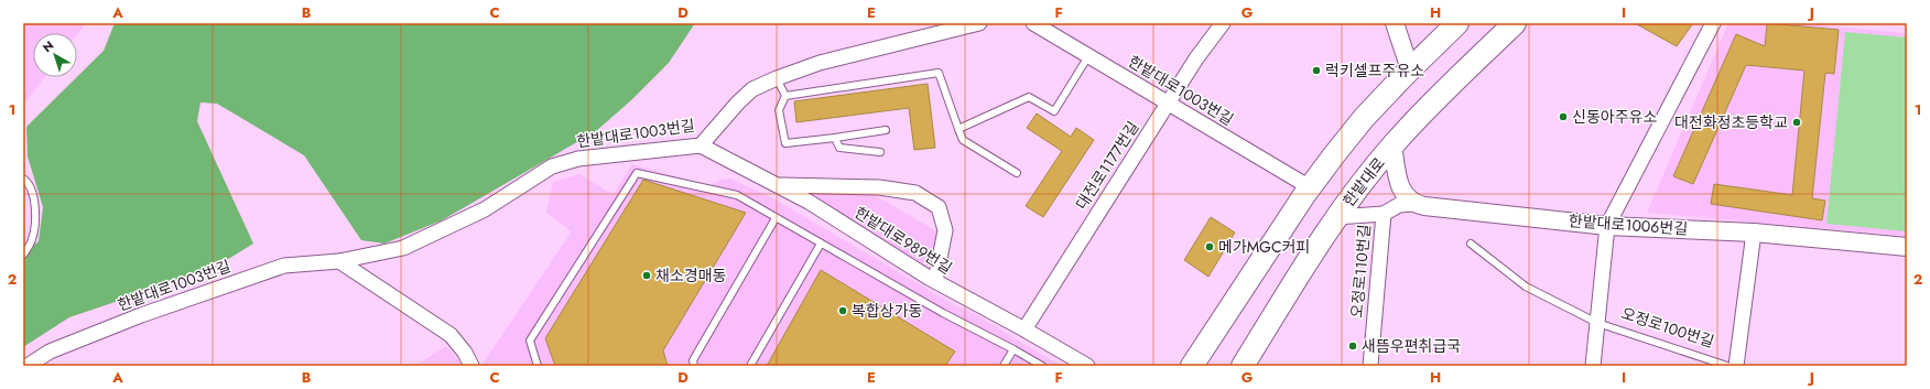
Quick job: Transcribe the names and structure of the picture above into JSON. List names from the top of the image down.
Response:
{
  "streets": {
    "main road": ["한밭대로"],
    "street": [
      "한밭대로1003번길",
      "대전로1177번길",
      "한밭대로1006번길",
      "한밭대로989번길",
      "오정로110번길",
      "오정로100번길"
    ]
  },
  "crossings": [
    ["한밭대로1003번길", "대전로1177번길"],
    ["한밭대로1003번길", "한밭대로989번길"],
    ["대전로1177번길", "한밭대로989번길"],
    ["한밭대로1006번길", "오정로110번길"],
    ["한밭대로1006번길", "오정로100번길"]
  ],
  "places": [
    "럭키셀프주유소",
    "신동아주유소",
    "대전화정초등학교",
    "메가MGC커피",
    "채소경매동",
    "복합상가동",
    "새뜸우편취급국"
  ],
  "north": "top left",
  "grid": {
    "columns": [
      "A",
      "B",
      "C",
      "D",
      "E",
      "F",
      "G",
      "H",
      "I",
      "J"
    ],
    "rows": ["1", "2"]
  }
}
